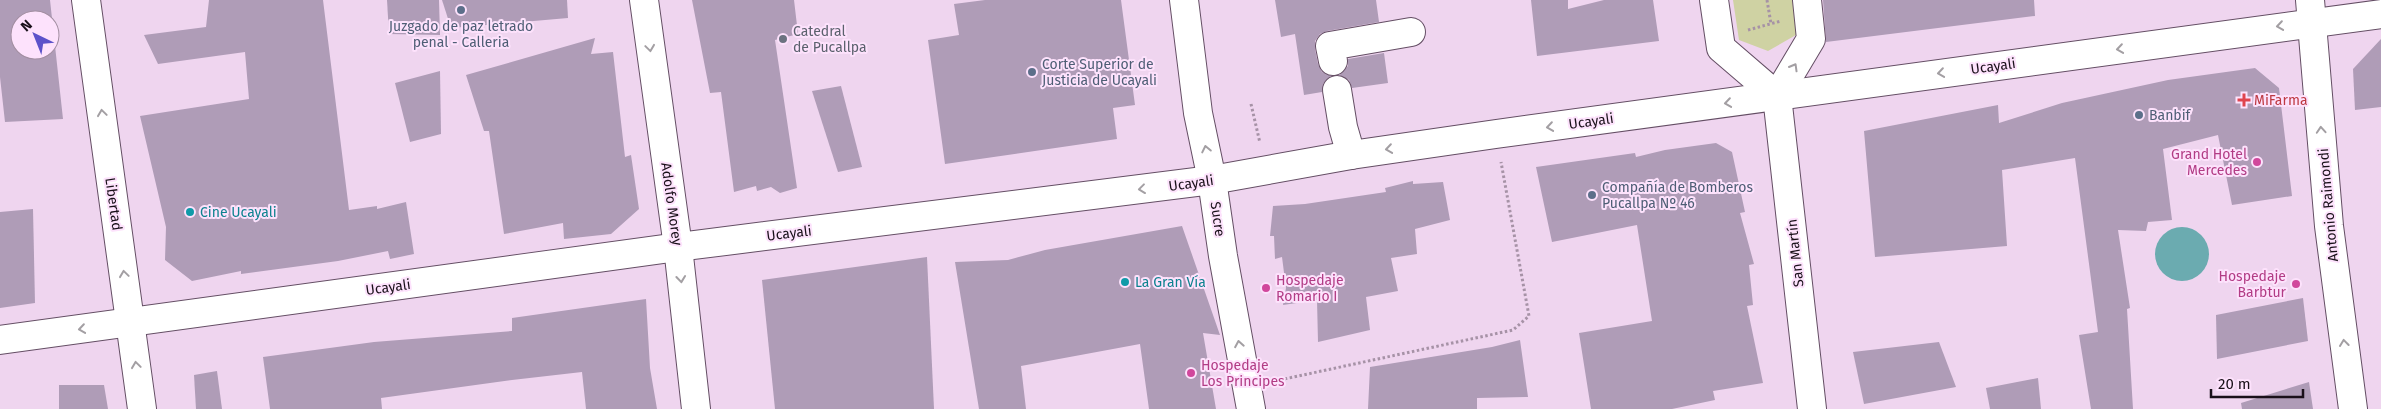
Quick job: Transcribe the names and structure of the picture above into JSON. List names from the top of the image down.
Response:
{
  "streets": {
    "street": [
      "Ucayali",
      "Libertad",
      "Adolfo Morey",
      "Antonio Raimondi",
      "Sucre",
      "San Martín"
    ]
  },
  "crossings": [
    ["Ucayali", "Libertad"],
    ["Ucayali", "Adolfo Morey"],
    ["Ucayali", "Antonio Raimondi"],
    ["Ucayali", "Sucre"],
    ["Ucayali", "San Martín"]
  ],
  "one_way": [
    "Ucayali",
    "Libertad",
    "Adolfo Morey",
    "Antonio Raimondi",
    "Sucre"
  ],
  "places": {
    "other": [
      "Juzgado de paz letrado penal - Calleria",
      "Catedral de Pucallpa",
      "Corte Superior de Justicia de Ucayali",
      "Banbif",
      "Grand Hotel Mercedes",
      "Compañía de Bomberos Pucallpa Nº 46",
      "Cine Ucayali",
      "La Gran Vía",
      "Hospedaje Barbtur",
      "Hospedaje Romario I",
      "Hospedaje Los Principes"
    ],
    "health": ["MiFarma"]
  },
  "scale_bar": "20 m",
  "north": "top left"
}
